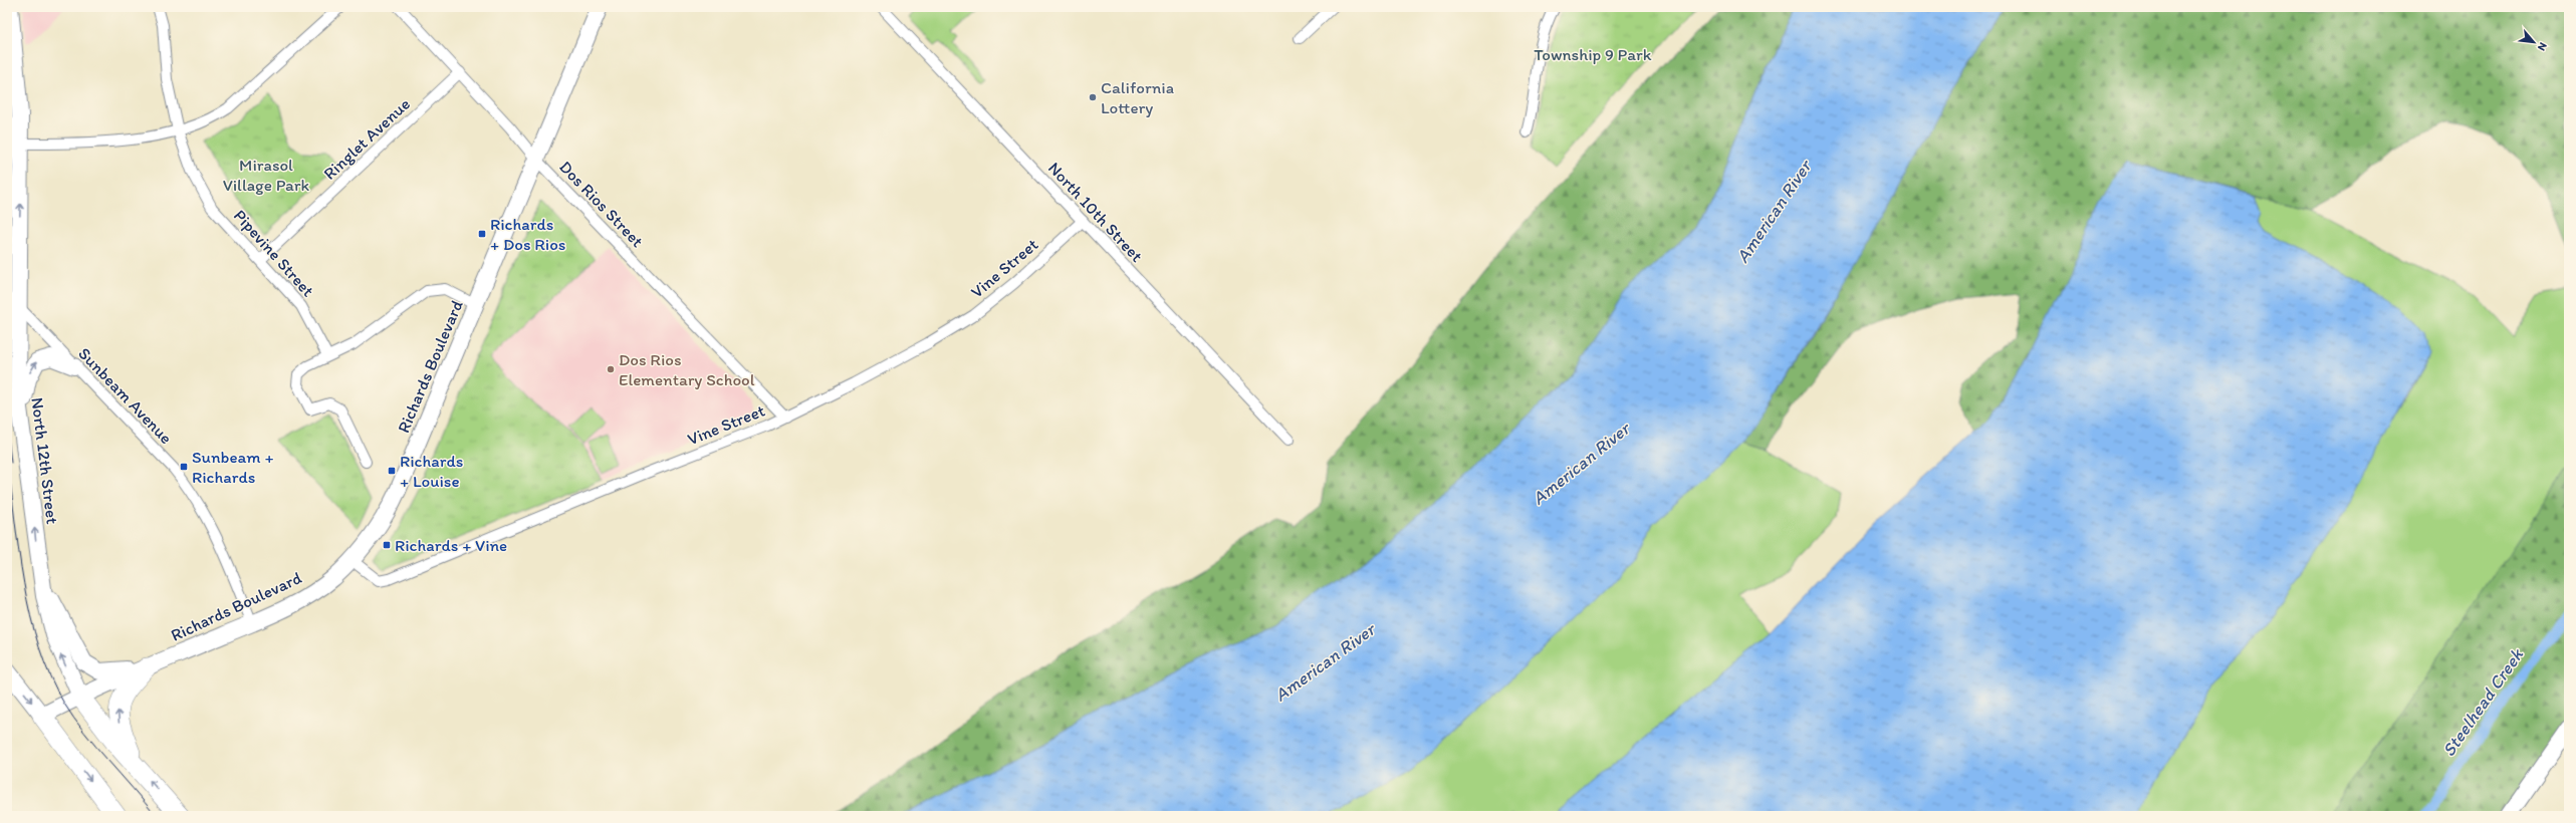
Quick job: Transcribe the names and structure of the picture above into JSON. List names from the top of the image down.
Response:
{
  "streets": {
    "main road": ["Richards Boulevard", "North 12th Street"],
    "street": [
      "Ringlet Avenue",
      "Dos Rios Street",
      "North 10th Street",
      "Pipevine Street",
      "Vine Street",
      "Sunbeam Avenue"
    ]
  },
  "crossings": [
    ["Ringlet Avenue", "Dos Rios Street"],
    ["Ringlet Avenue", "Pipevine Street"],
    ["Dos Rios Street", "Vine Street"],
    ["Dos Rios Street", "Richards Boulevard"],
    ["North 10th Street", "Vine Street"],
    ["Vine Street", "Richards Boulevard"],
    ["Richards Boulevard", "Sunbeam Avenue"],
    ["Richards Boulevard", "North 12th Street"],
    ["Sunbeam Avenue", "North 12th Street"]
  ],
  "one_way": ["North 12th Street"],
  "water": ["American River", "Steelhead Creek"],
  "parks": ["Township 9 Park", "Mirasol Village Park"],
  "places": {
    "other": ["California Lottery", "Dos Rios Elementary School"],
    "transit": [
      "Richards + Dos Rios",
      "Sunbeam + Richards",
      "Richards + Louise",
      "Richards + Vine"
    ]
  },
  "north": "bottom right"
}
